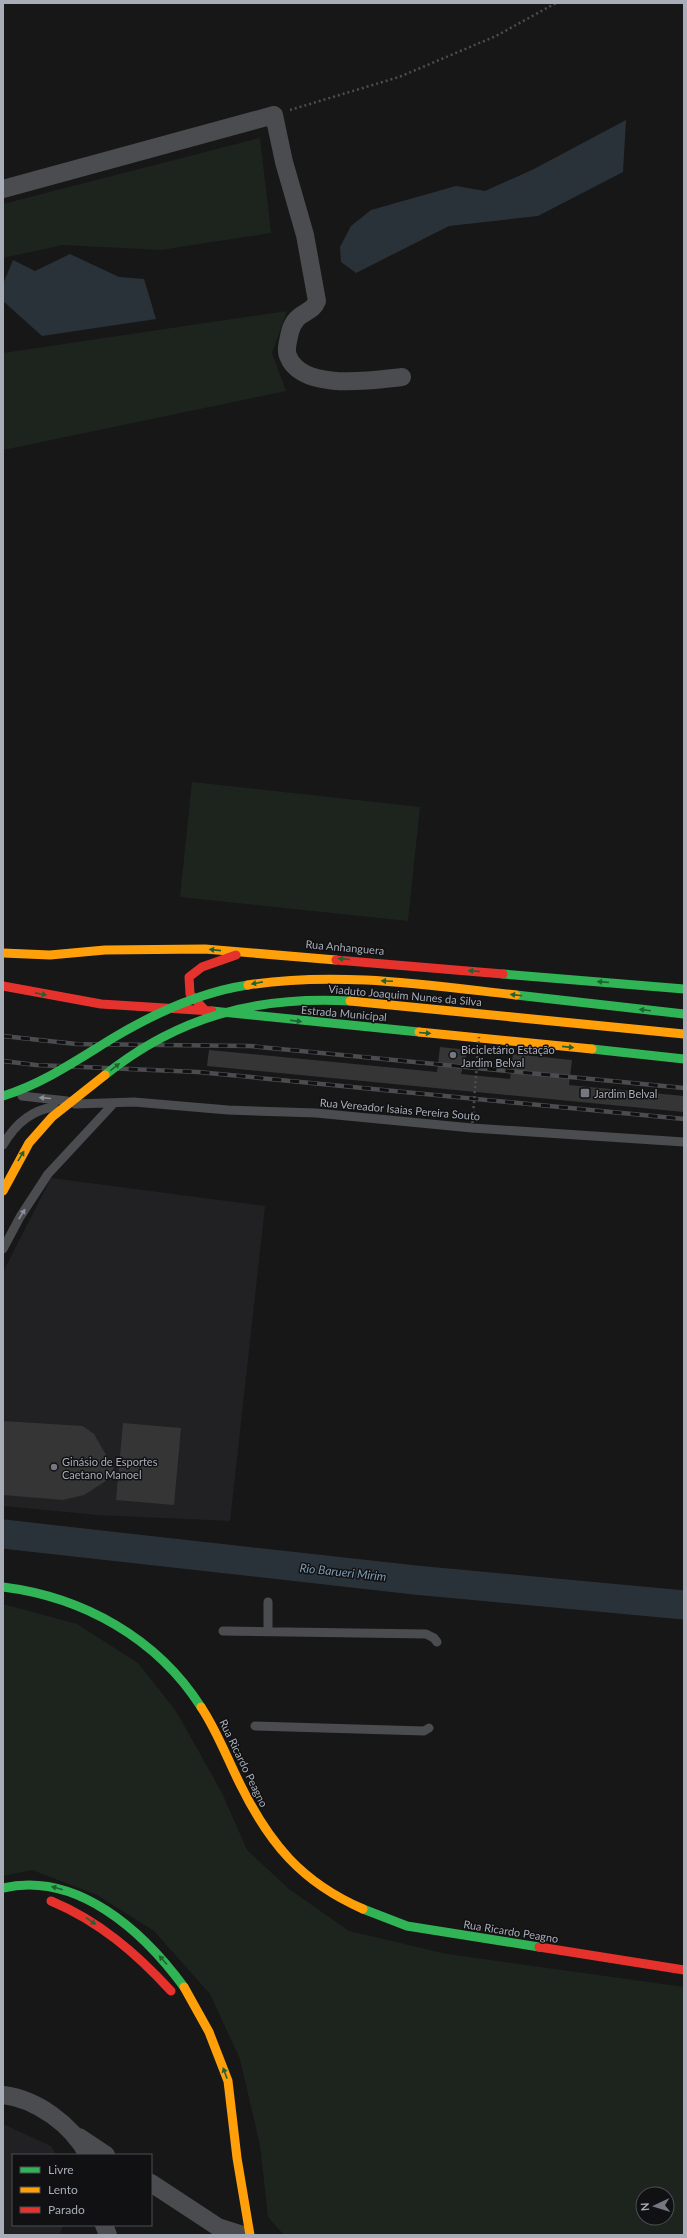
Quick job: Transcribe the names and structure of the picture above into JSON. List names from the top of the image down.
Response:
{
  "streets": {
    "main road": [
      "Rua Anhanguera",
      "Viaduto Joaquim Nunes da Silva",
      "Estrada Municipal",
      "Rua Ricardo Peagno"
    ],
    "lane": ["Rua Vereador Isaias Pereira Souto"]
  },
  "one_way": ["Rua Anhanguera", "Estrada Municipal"],
  "water": ["Rio Barueri Mirim"],
  "places": {
    "other": ["Bicicletário Estação Jardim Belval", "Ginásio de Esportes Caetano Manoel"],
    "transit": ["Jardim Belval"]
  },
  "legend": ["Livre", "Lento", "Parado"],
  "north": "left"
}
